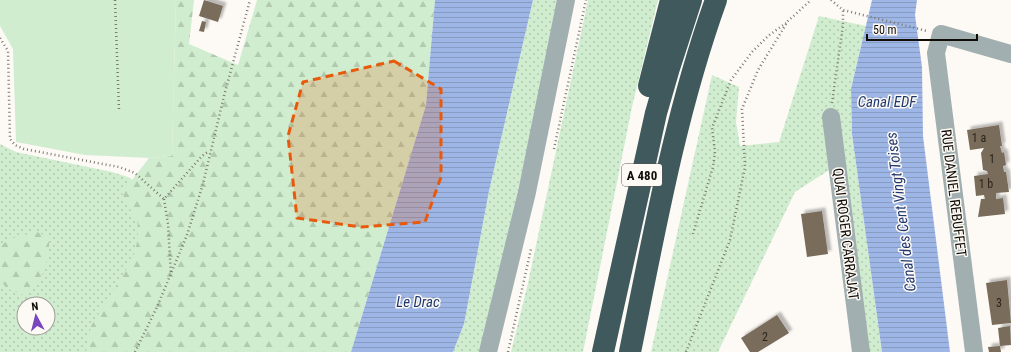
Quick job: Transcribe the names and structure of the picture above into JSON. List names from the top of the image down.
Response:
{
  "streets": {
    "highway": ["A 480"],
    "street": ["RUE DANIEL REBUFFET", "QUAI ROGER CARRAJAT"]
  },
  "water": ["Canal EDF", "Canal des Cent Vingt Toises", "Le Drac"],
  "house_numbers": [
    "1 a",
    "1",
    "1 b",
    "3",
    "2"
  ],
  "scale_bar": "50 m",
  "north": "top"
}
